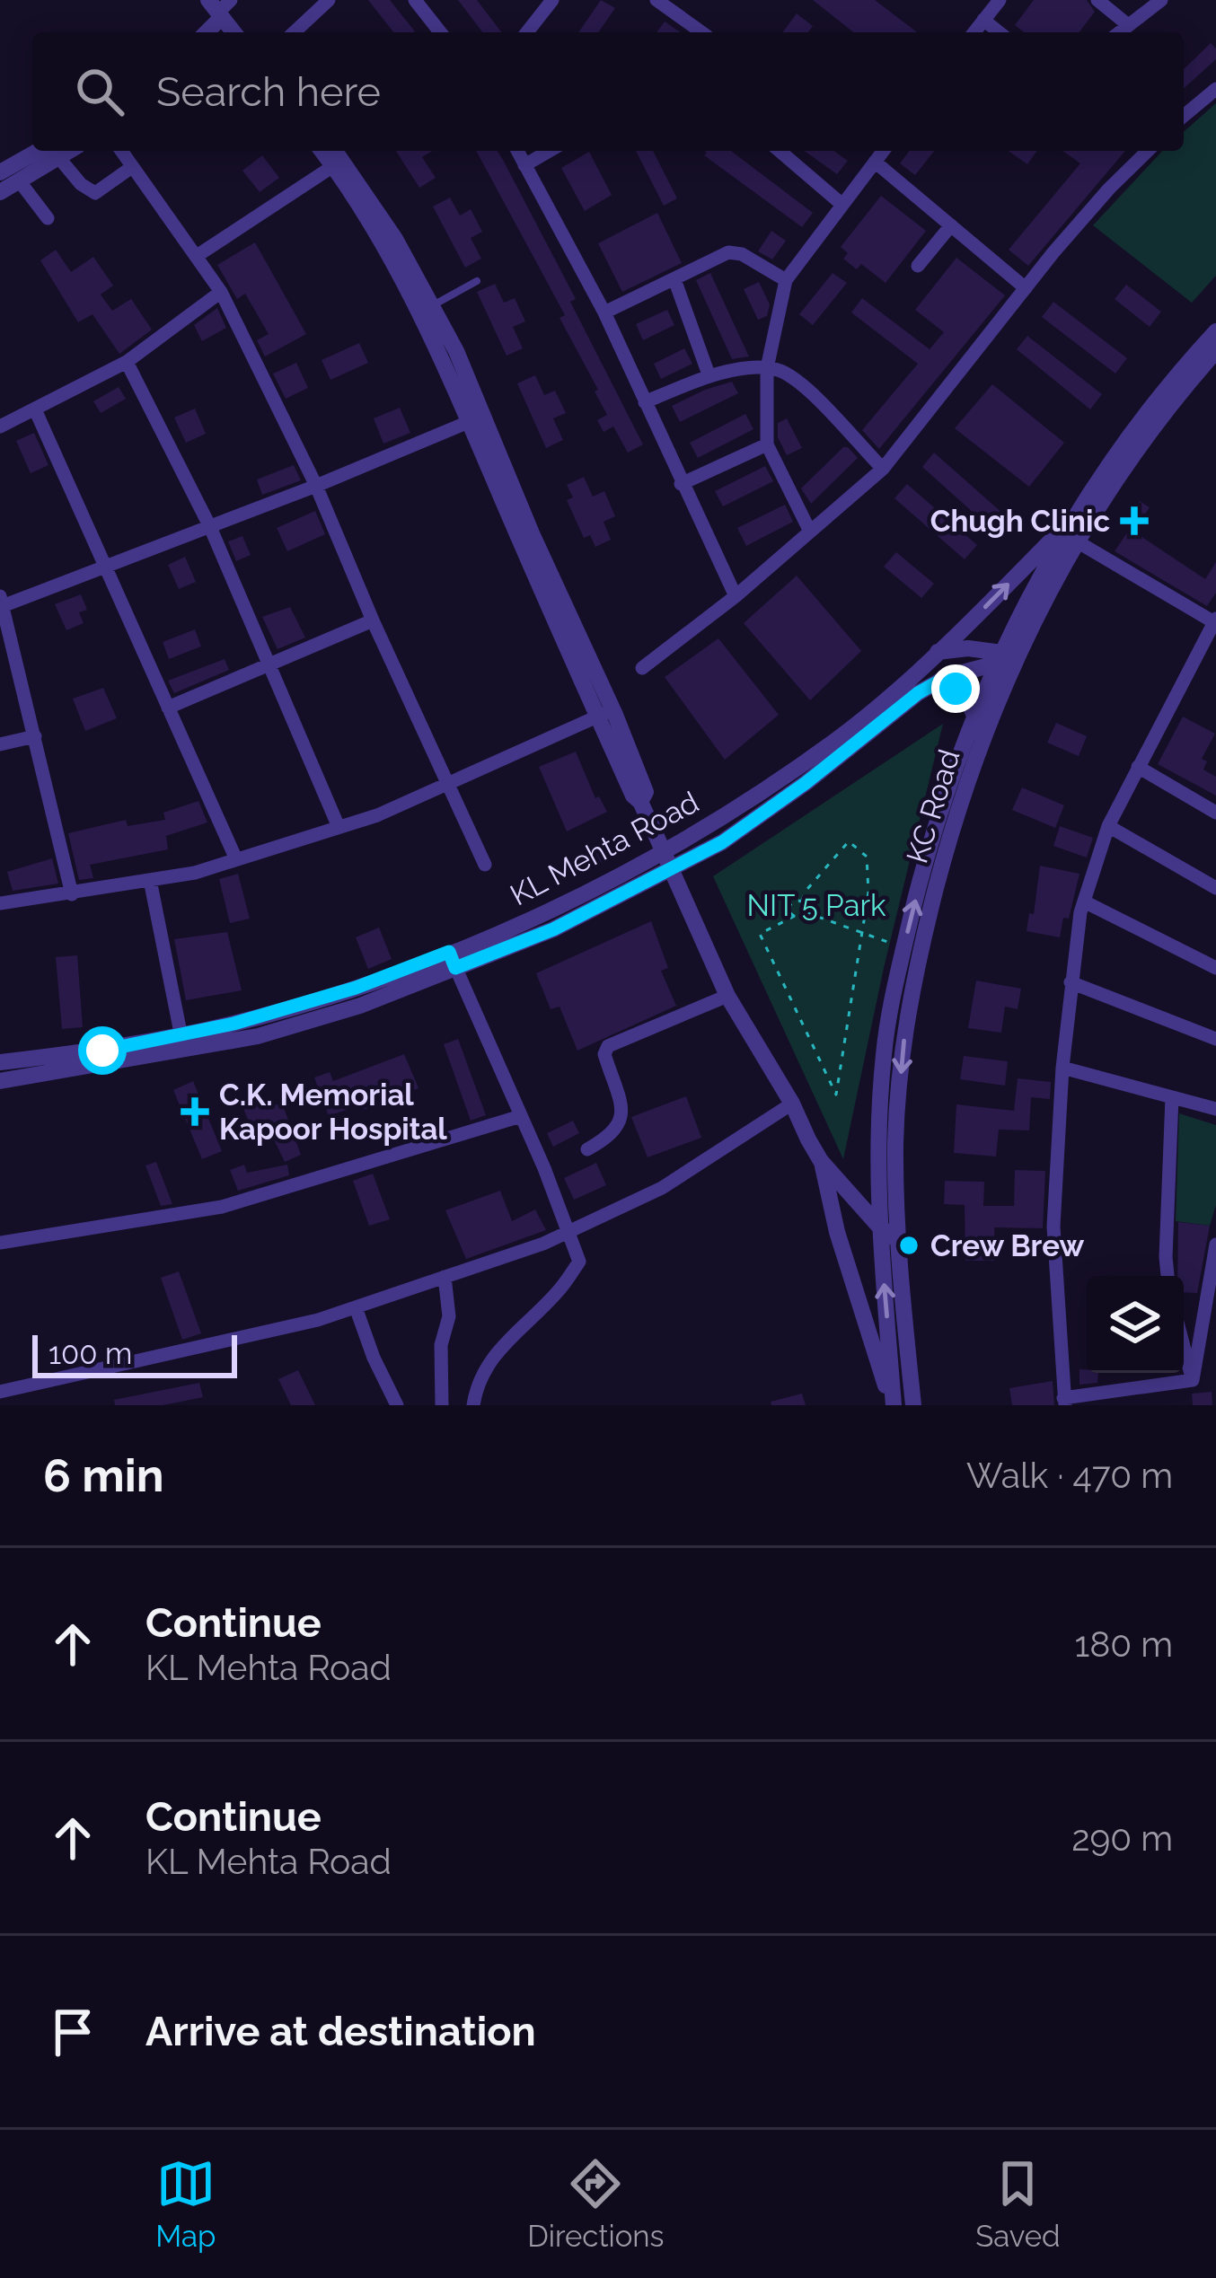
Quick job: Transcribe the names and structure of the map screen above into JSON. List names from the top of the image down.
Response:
{
  "streets": {
    "street": ["KC Road", "KL Mehta Road"]
  },
  "crossings": [
    ["KC Road", "KL Mehta Road"]
  ],
  "parks": ["NIT 5 Park"],
  "places": {
    "health": ["Chugh Clinic", "C.K. Memorial Kapoor Hospital"],
    "other": ["Crew Brew"]
  },
  "scale_bar": "100 m",
  "page": {
    "search": "Search here",
    "scale": "100 m",
    "heading": ["6 min", "Walk · 470 m"],
    "list": [
      ["Continue", "KL Mehta Road", "180 m"],
      ["Continue", "KL Mehta Road", "290 m"],
      "Arrive at destination"
    ],
    "nav": ["Map", "Directions", "Saved"]
  }
}
